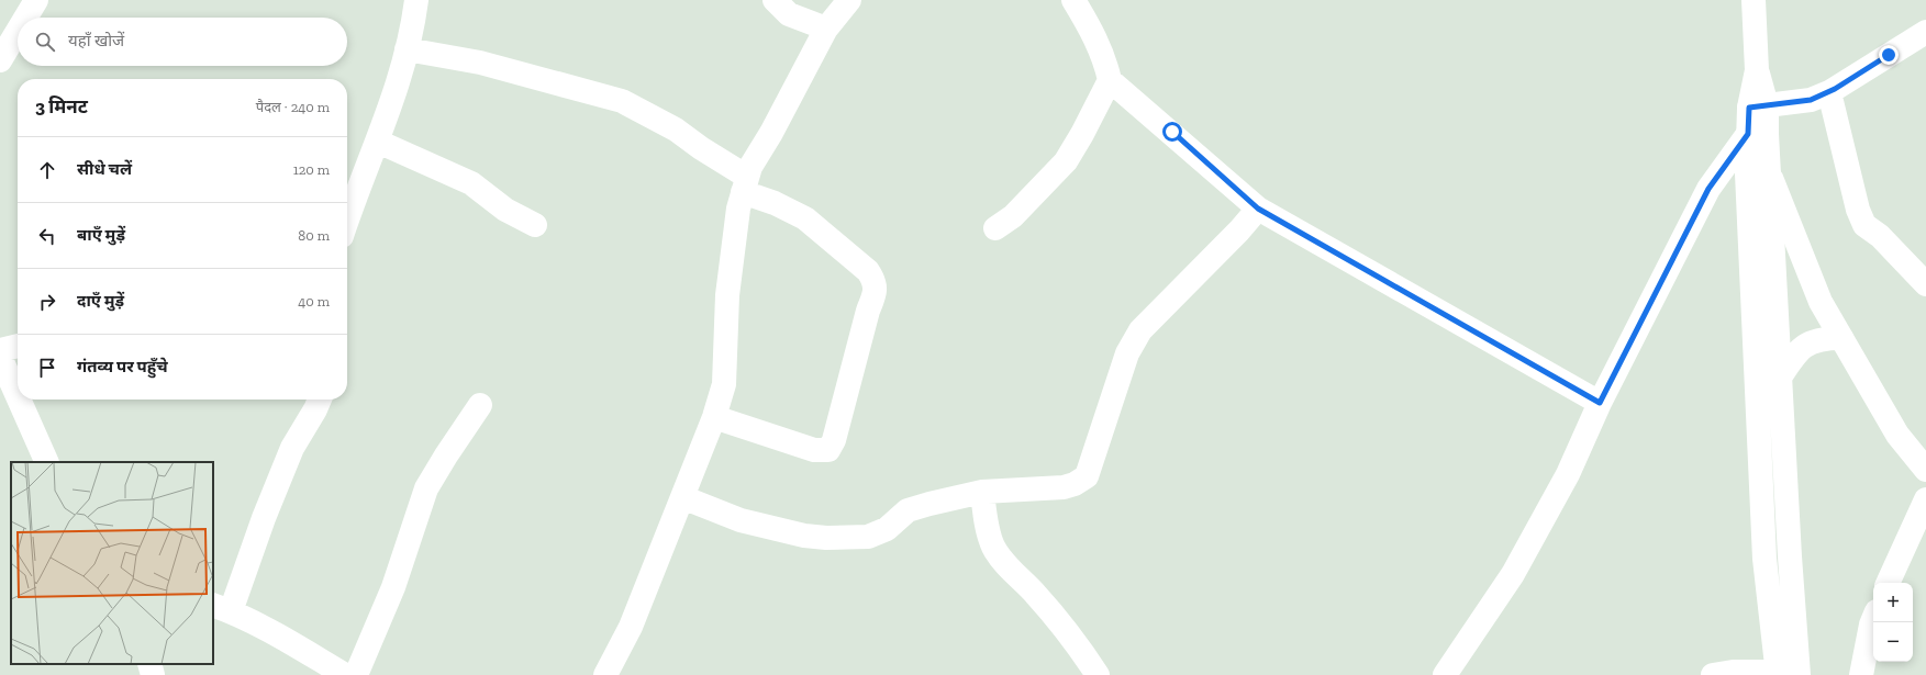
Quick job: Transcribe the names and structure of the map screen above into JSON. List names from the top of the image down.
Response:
{
  "page": {
    "search": "यहाँ खोजें",
    "heading": ["3 मिनट", "पैदल · 240 m"],
    "list": [
      ["सीधे चलें", "120 m"],
      ["बाएँ मुड़ें", "80 m"],
      ["दाएँ मुड़ें", "40 m"],
      "गंतव्य पर पहुँचे"
    ],
    "map_buttons": ["+", "−"]
  }
}
